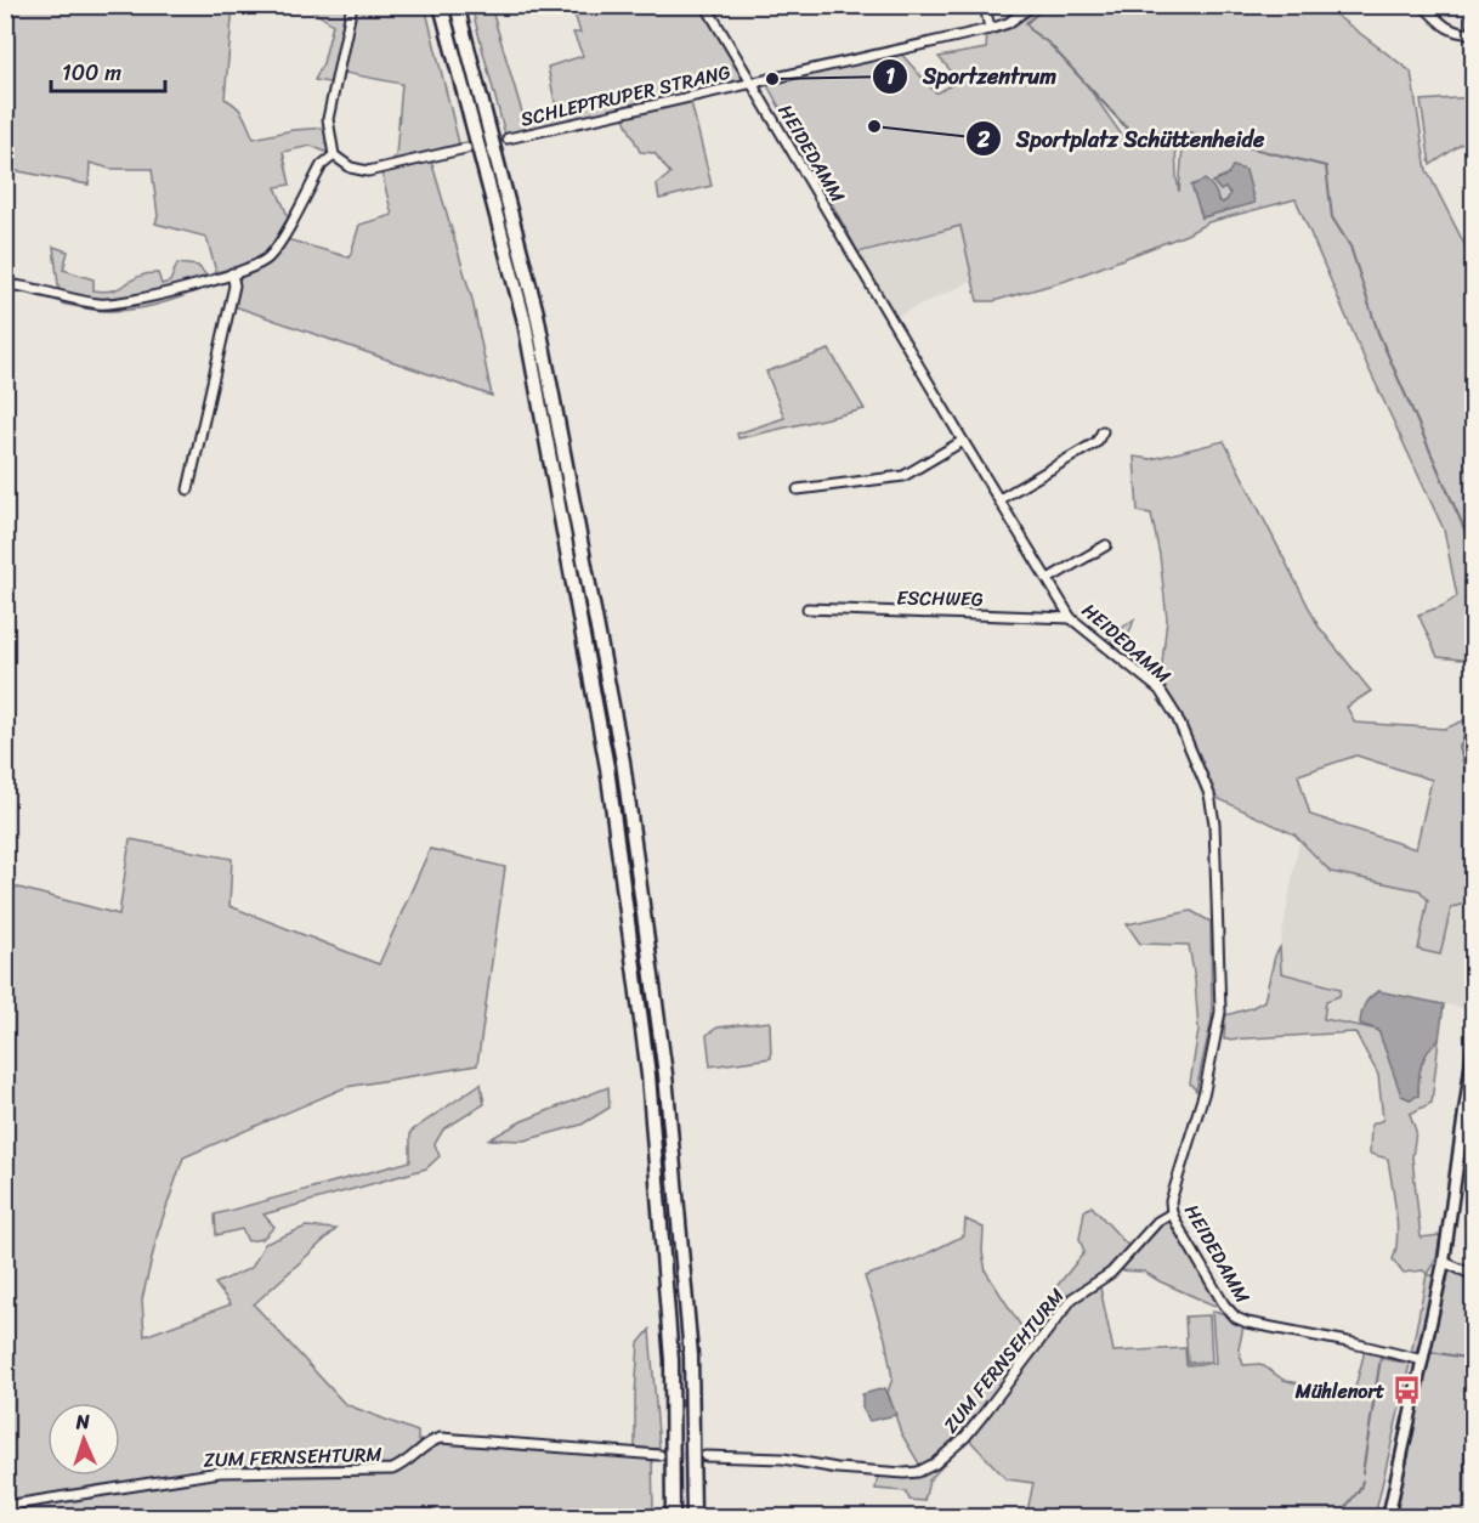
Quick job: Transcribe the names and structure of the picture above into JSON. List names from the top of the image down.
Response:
{
  "streets": {
    "street": [
      "SCHLEPTRUPER STRANG",
      "HEIDEDAMM",
      "ESCHWEG",
      "ZUM FERNSEHTURM"
    ]
  },
  "crossings": [
    ["SCHLEPTRUPER STRANG", "HEIDEDAMM"],
    ["HEIDEDAMM", "ESCHWEG"],
    ["HEIDEDAMM", "ZUM FERNSEHTURM"]
  ],
  "places": {
    "other": ["Sportzentrum", "Sportplatz Schüttenheide"],
    "bus stop": ["Mühlenort"]
  },
  "scale_bar": "100 m",
  "north": "top"
}
